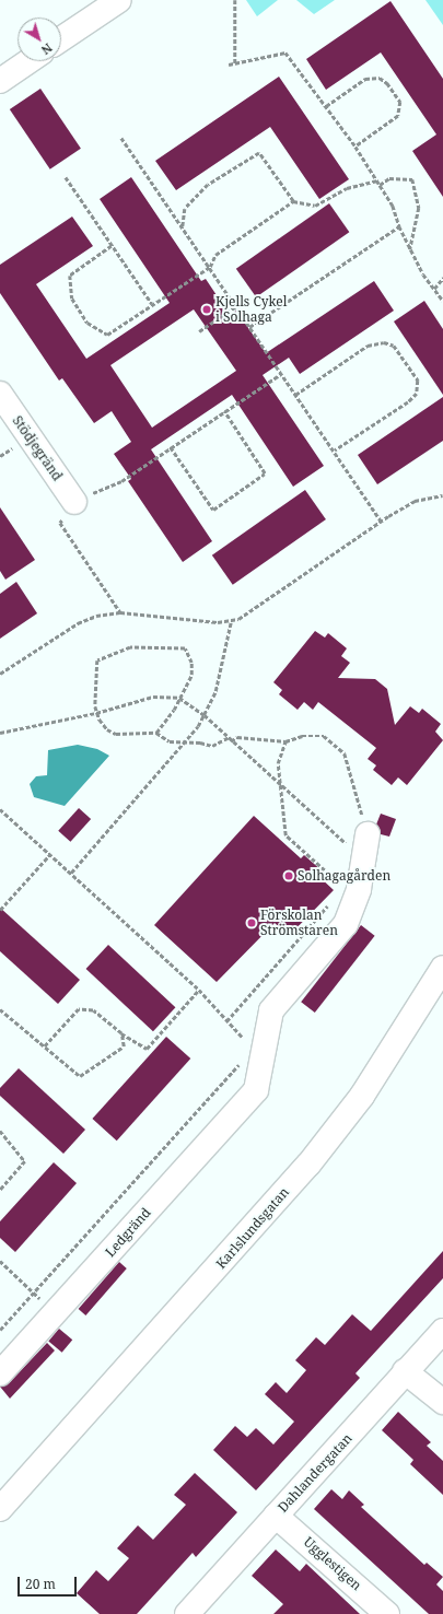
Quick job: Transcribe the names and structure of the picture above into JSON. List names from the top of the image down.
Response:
{
  "streets": {
    "street": [
      "Stödjegränd",
      "Karlslundsgatan",
      "Ledgränd",
      "Dahlandergatan",
      "Ugglestigen"
    ]
  },
  "crossings": [
    ["Dahlandergatan", "Ugglestigen"]
  ],
  "places": ["Kjells Cykel i Solhaga", "Solhagagården", "Förskolan Strömstaren"],
  "scale_bar": "20 m",
  "north": "bottom right"
}
